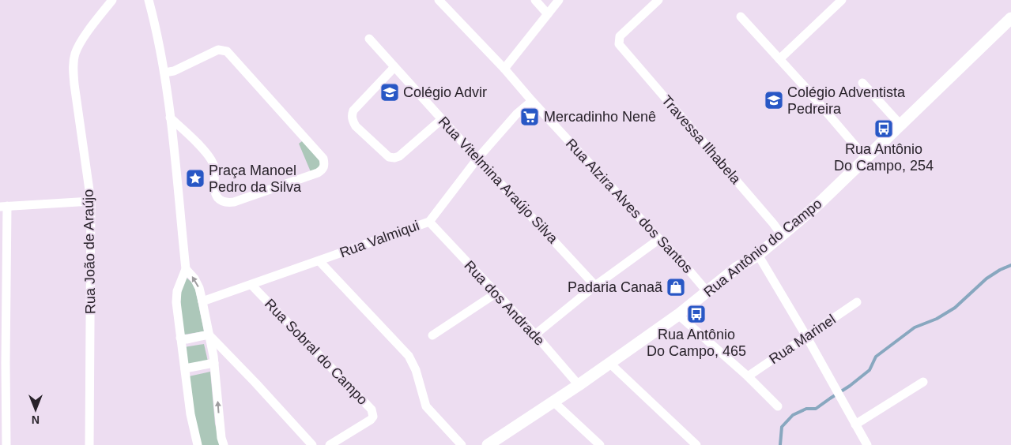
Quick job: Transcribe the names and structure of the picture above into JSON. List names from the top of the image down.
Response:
{
  "streets": {
    "street": [
      "Travessa Ilhabela",
      "Rua Vitelmina Araújo Silva",
      "Rua Alzira Alves dos Santos",
      "Rua Valmiqui",
      "Rua Antônio do Campo",
      "Rua João de Araújo",
      "Rua dos Andrade",
      "Rua Marinel",
      "Rua Sobral do Campo"
    ]
  },
  "crossings": [
    ["Travessa Ilhabela", "Rua Antônio do Campo"],
    ["Rua Vitelmina Araújo Silva", "Rua Valmiqui"],
    ["Rua Alzira Alves dos Santos", "Rua Valmiqui"],
    ["Rua Alzira Alves dos Santos", "Rua Antônio do Campo"],
    ["Rua Valmiqui", "Rua dos Andrade"],
    ["Rua Valmiqui", "Rua Sobral do Campo"],
    ["Rua Antônio do Campo", "Rua dos Andrade"]
  ],
  "places": {
    "school or university": ["Colégio Advir", "Colégio Adventista Pedreira"],
    "supermarket": ["Mercadinho Nenê"],
    "bus stop": ["Rua Antônio Do Campo, 254", "Rua Antônio Do Campo, 465"],
    "place": ["Praça Manoel Pedro da Silva"],
    "shop": ["Padaria Canaã"]
  },
  "north": "bottom"
}
